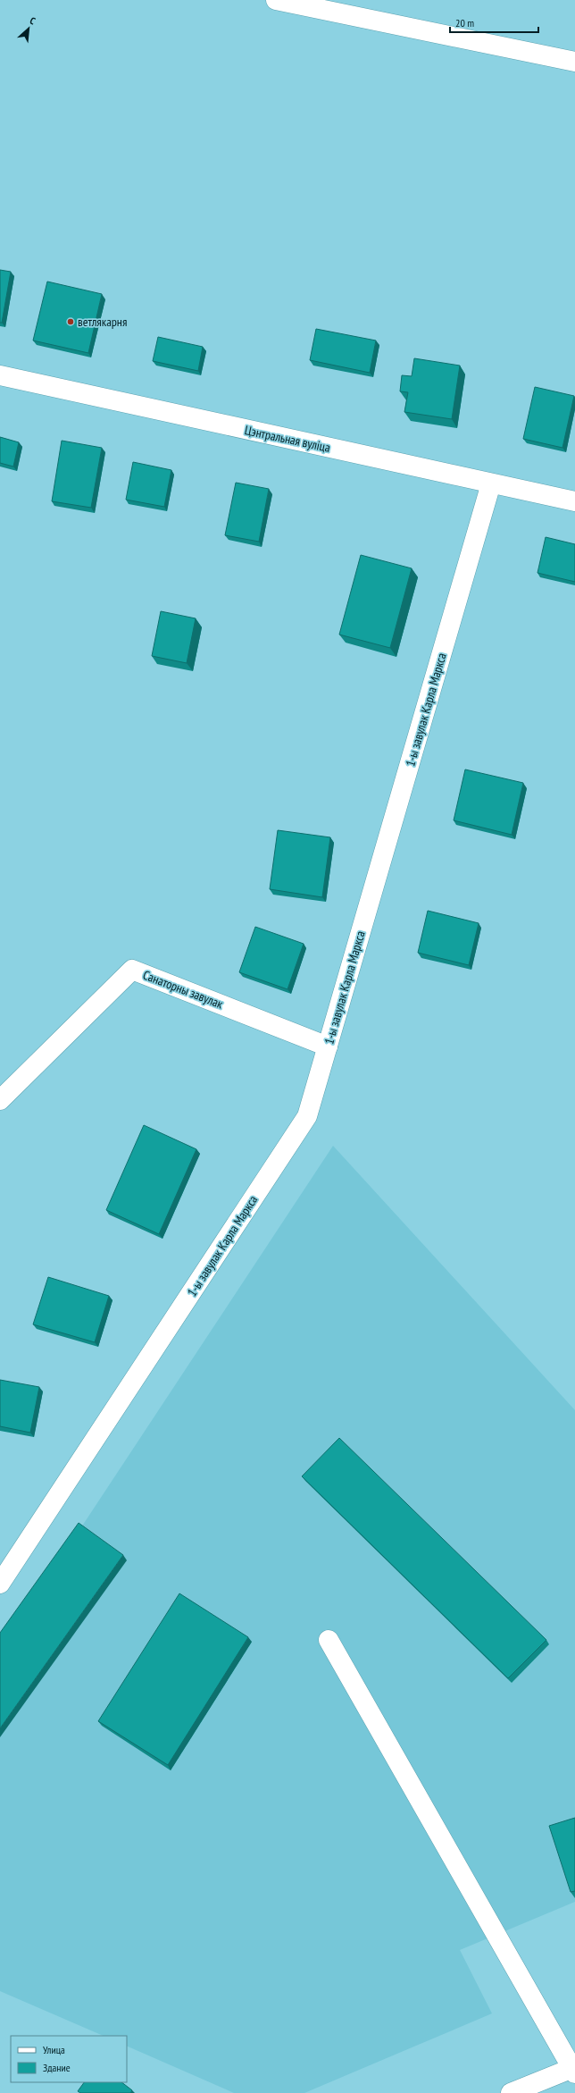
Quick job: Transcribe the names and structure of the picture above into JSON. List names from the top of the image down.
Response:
{
  "streets": {
    "street": ["Цэнтральная вуліца", "1-ы завулак Карла Маркса", "Санаторны завулак"]
  },
  "crossings": [
    ["Цэнтральная вуліца", "1-ы завулак Карла Маркса"],
    ["1-ы завулак Карла Маркса", "Санаторны завулак"]
  ],
  "places": ["ветлякарня"],
  "legend": ["Улица", "Здание"],
  "scale_bar": "20 m",
  "north": "top right"
}
